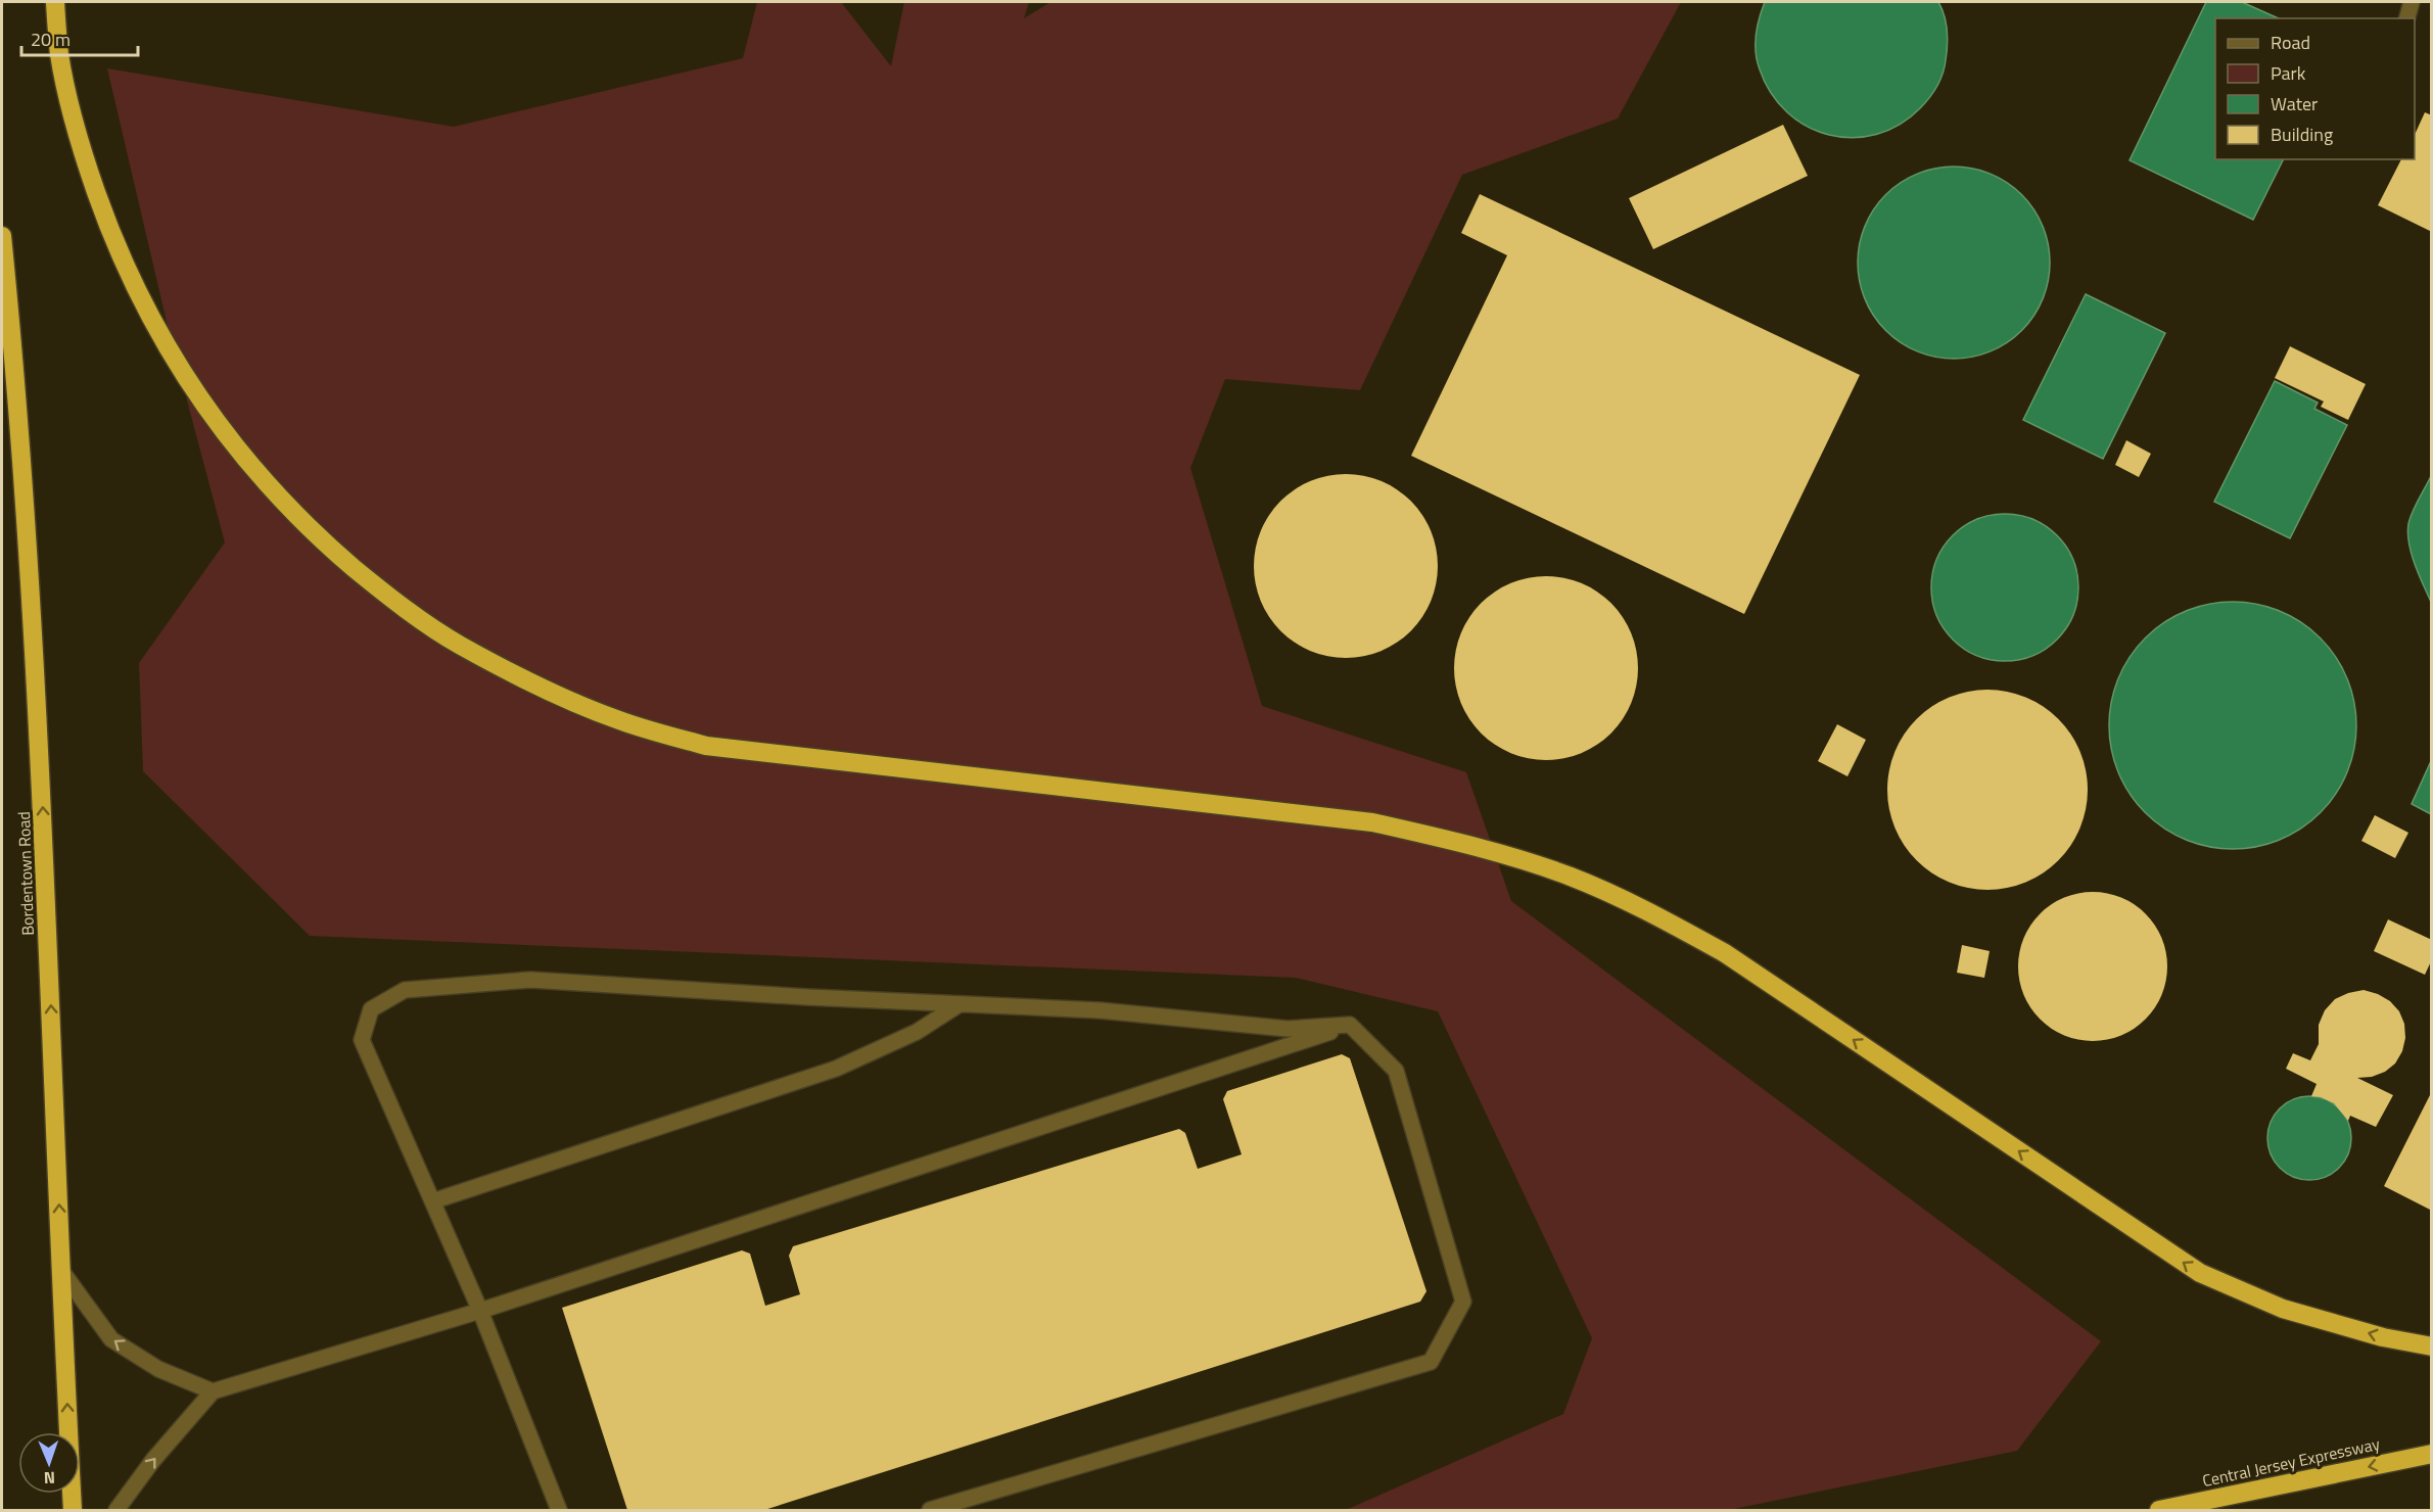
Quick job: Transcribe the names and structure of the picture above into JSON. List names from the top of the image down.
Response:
{
  "streets": {
    "highway": ["Bordentown Road", "Central Jersey Expressway"]
  },
  "one_way": ["Bordentown Road", "Central Jersey Expressway"],
  "legend": [
    "Road",
    "Park",
    "Water",
    "Building"
  ],
  "scale_bar": "20 m",
  "north": "bottom"
}
